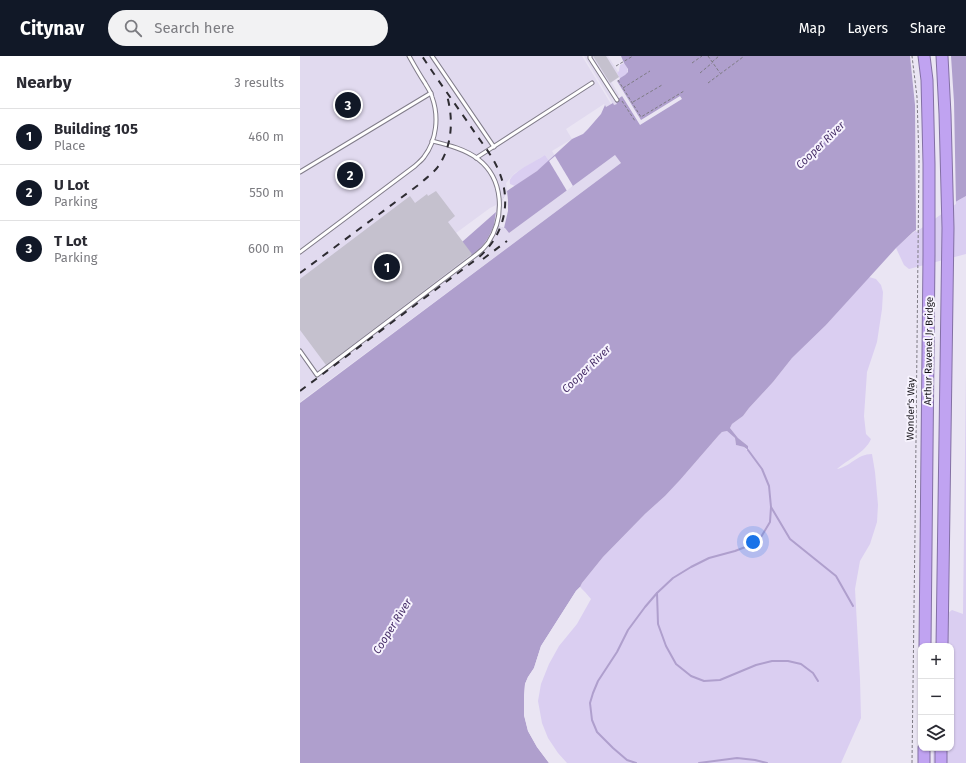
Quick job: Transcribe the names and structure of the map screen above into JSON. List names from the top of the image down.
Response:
{
  "streets": {
    "highway": ["Arthur Ravenel Jr Bridge"],
    "path": ["Wonder's Way"]
  },
  "water": ["Cooper River"],
  "page": {
    "header": "Citynav",
    "search": "Search here",
    "nav": ["Map", "Layers", "Share"],
    "heading": ["Nearby", "3 results"],
    "pins": ["3", "2", "1"],
    "list": [
      {
        "mark": "1",
        "name": "Building 105",
        "note": "Place",
        "value": "460 m"
      },
      {
        "mark": "2",
        "name": "U Lot",
        "note": "Parking",
        "value": "550 m"
      },
      {
        "mark": "3",
        "name": "T Lot",
        "note": "Parking",
        "value": "600 m"
      }
    ],
    "map_buttons": ["+", "−"]
  }
}
